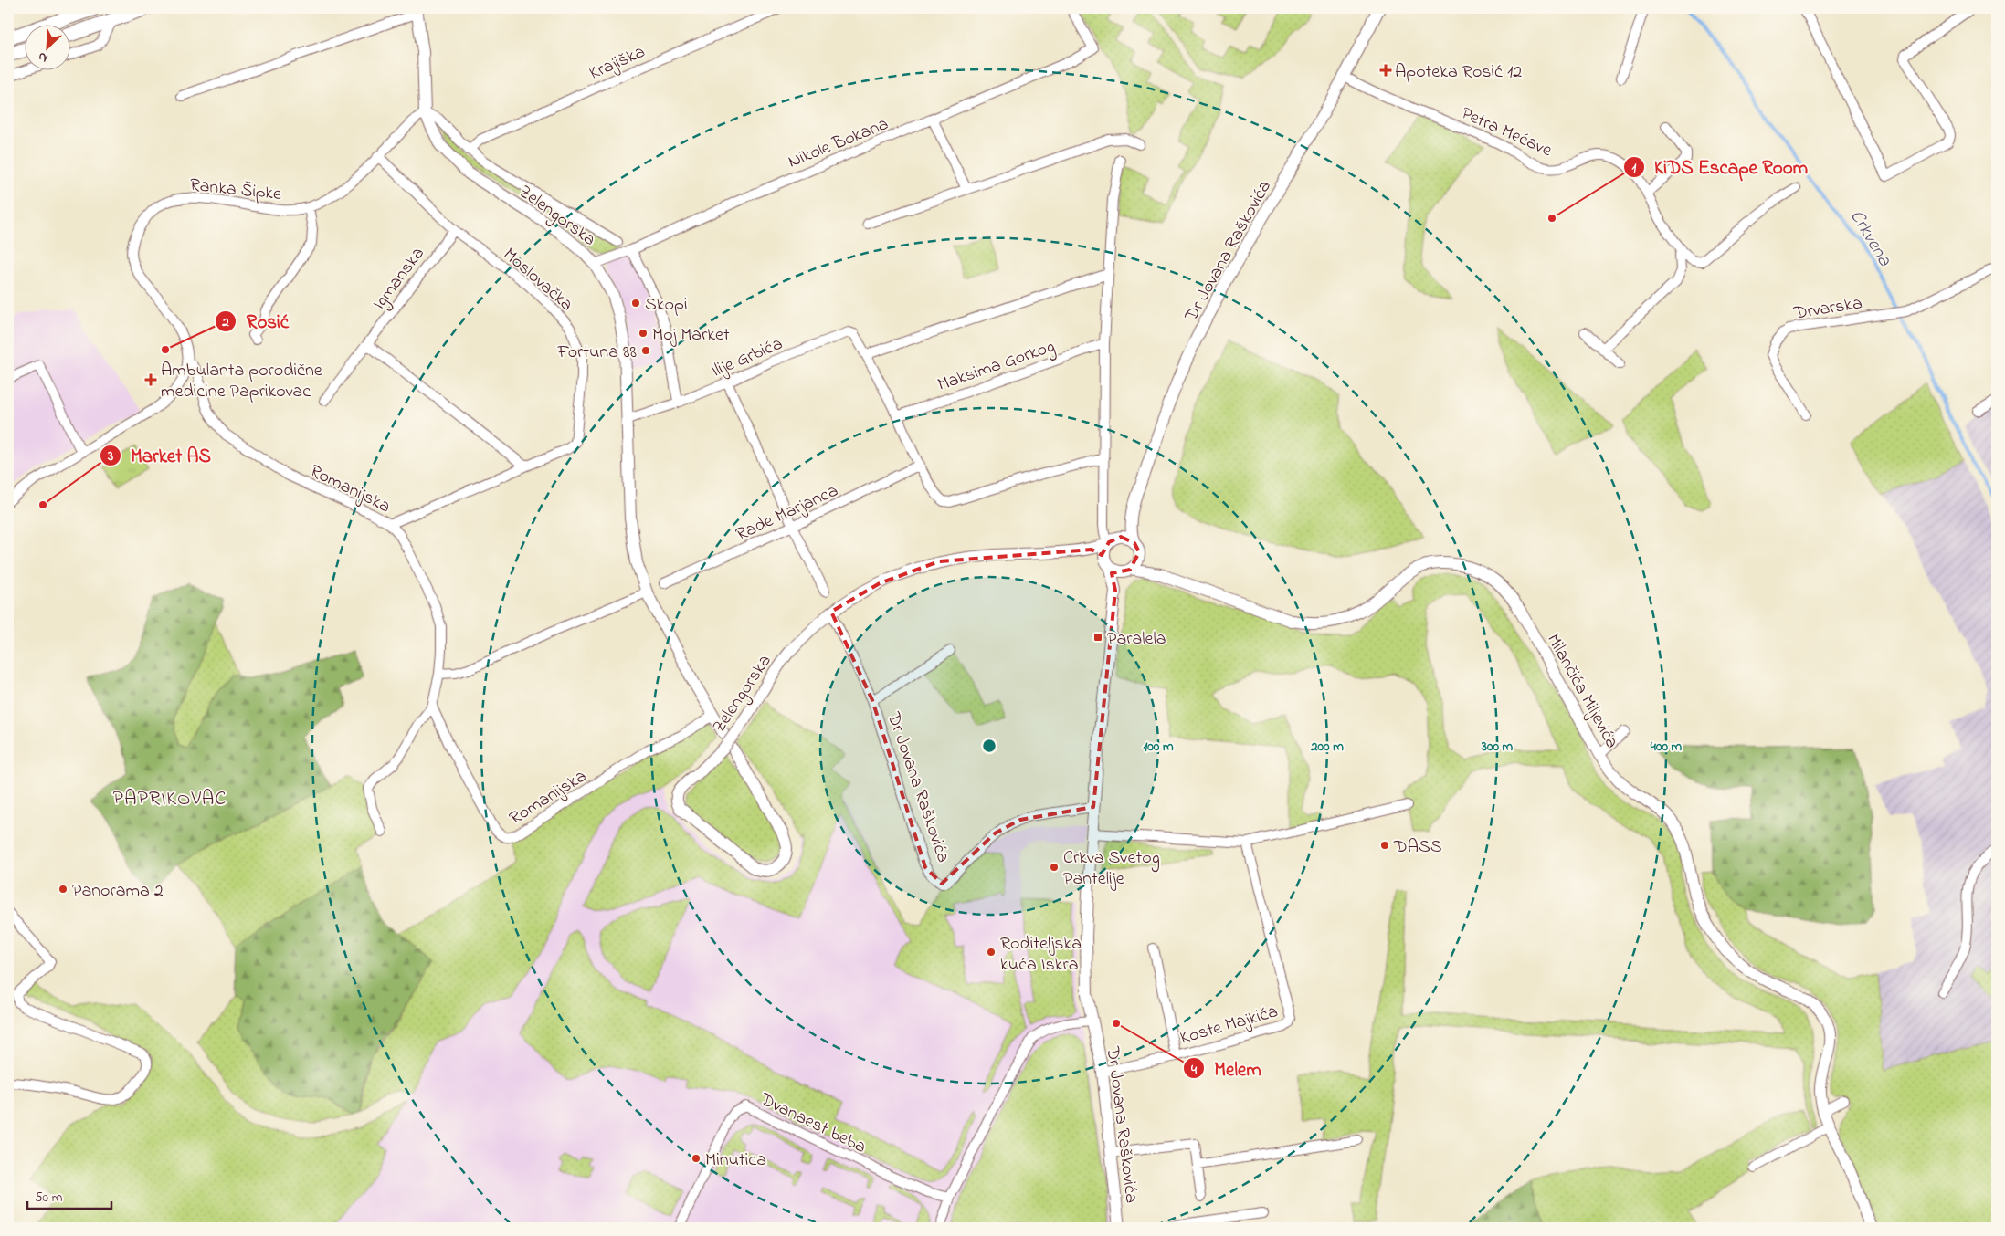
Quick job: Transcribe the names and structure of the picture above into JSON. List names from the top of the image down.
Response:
{
  "streets": {
    "street": [
      "Krajiška",
      "Petra Mećave",
      "Nikole Bokana",
      "Ranka Šipke",
      "Zelengorska",
      "Dr Jovana Raškovića",
      "Igmanska",
      "Moslovačka",
      "Drvarska",
      "Ilije Grbića",
      "Maksima Gorkog",
      "Romanijska",
      "Rade Marjanca",
      "Milančića Miljevića",
      "Koste Majkića",
      "Dvanaest beba"
    ]
  },
  "crossings": [
    ["Petra Mećave", "Dr Jovana Raškovića"],
    ["Nikole Bokana", "Zelengorska"],
    ["Ranka Šipke", "Zelengorska"],
    ["Ranka Šipke", "Moslovačka"],
    ["Ranka Šipke", "Romanijska"],
    ["Zelengorska", "Dr Jovana Raškovića"],
    ["Zelengorska", "Ilije Grbića"],
    ["Zelengorska", "Romanijska"],
    ["Zelengorska", "Milančića Miljevića"],
    ["Dr Jovana Raškovića", "Milančića Miljevića"],
    ["Dr Jovana Raškovića", "Koste Majkića"],
    ["Igmanska", "Moslovačka"],
    ["Ilije Grbića", "Maksima Gorkog"],
    ["Ilije Grbića", "Rade Marjanca"]
  ],
  "districts": ["PAPRIKOVAC"],
  "water": ["Crkvena"],
  "places": {
    "health": ["Apoteka Rosić 12", "Ambulanta porodične medicine Paprikovac"],
    "other": [
      "KiDS Escape Room",
      "Skopi",
      "Moj Market",
      "Rosić",
      "Fortuna 88",
      "Market AS",
      "DASS",
      "Crkva Svetog Pantelije",
      "Panorama 2",
      "Roditeljska kuća Iskra",
      "Melem",
      "Minutica"
    ],
    "transit": ["Paralela"]
  },
  "scale_bar": "50 m",
  "north": "bottom left",
  "rings": [
    "100 m",
    "200 m",
    "300 m",
    "400 m"
  ]
}
